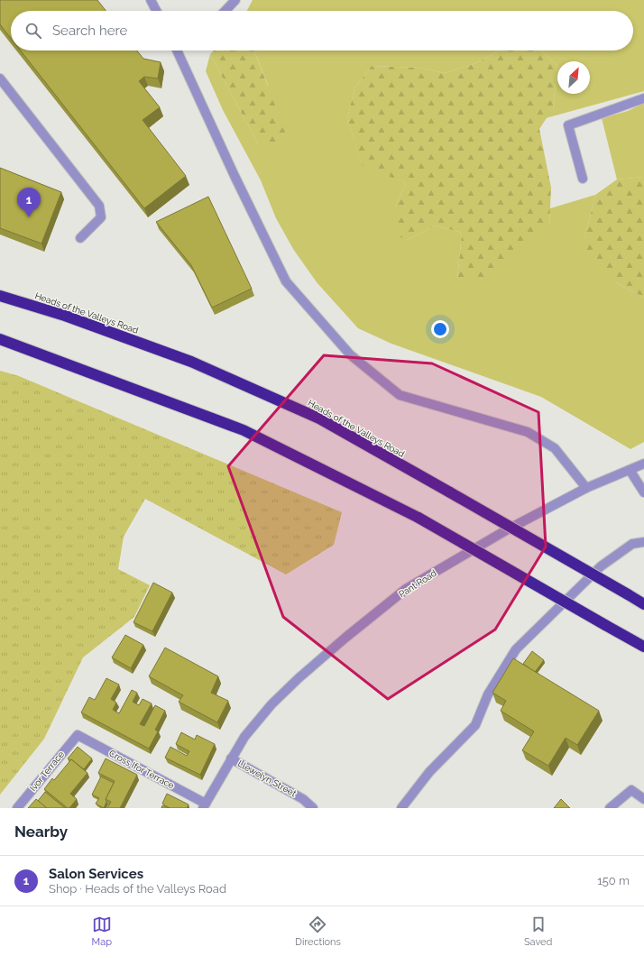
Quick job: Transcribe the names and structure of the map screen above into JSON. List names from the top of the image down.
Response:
{
  "streets": {
    "highway": ["Heads of the Valleys Road"],
    "street": [
      "Pant Road",
      "Cross Ifor Terrace",
      "Ivor Terrace",
      "Llewelyn Street"
    ]
  },
  "crossings": [
    ["Pant Road", "Llewelyn Street"],
    ["Cross Ifor Terrace", "Ivor Terrace"],
    ["Cross Ifor Terrace", "Llewelyn Street"]
  ],
  "north": "top right",
  "page": {
    "search": "Search here",
    "pins": "1",
    "heading": "Nearby",
    "list": [
      {
        "mark": "1",
        "name": "Salon Services",
        "note": "Shop · Heads of the Valleys Road",
        "value": "150 m"
      }
    ],
    "nav": ["Map", "Directions", "Saved"]
  }
}
